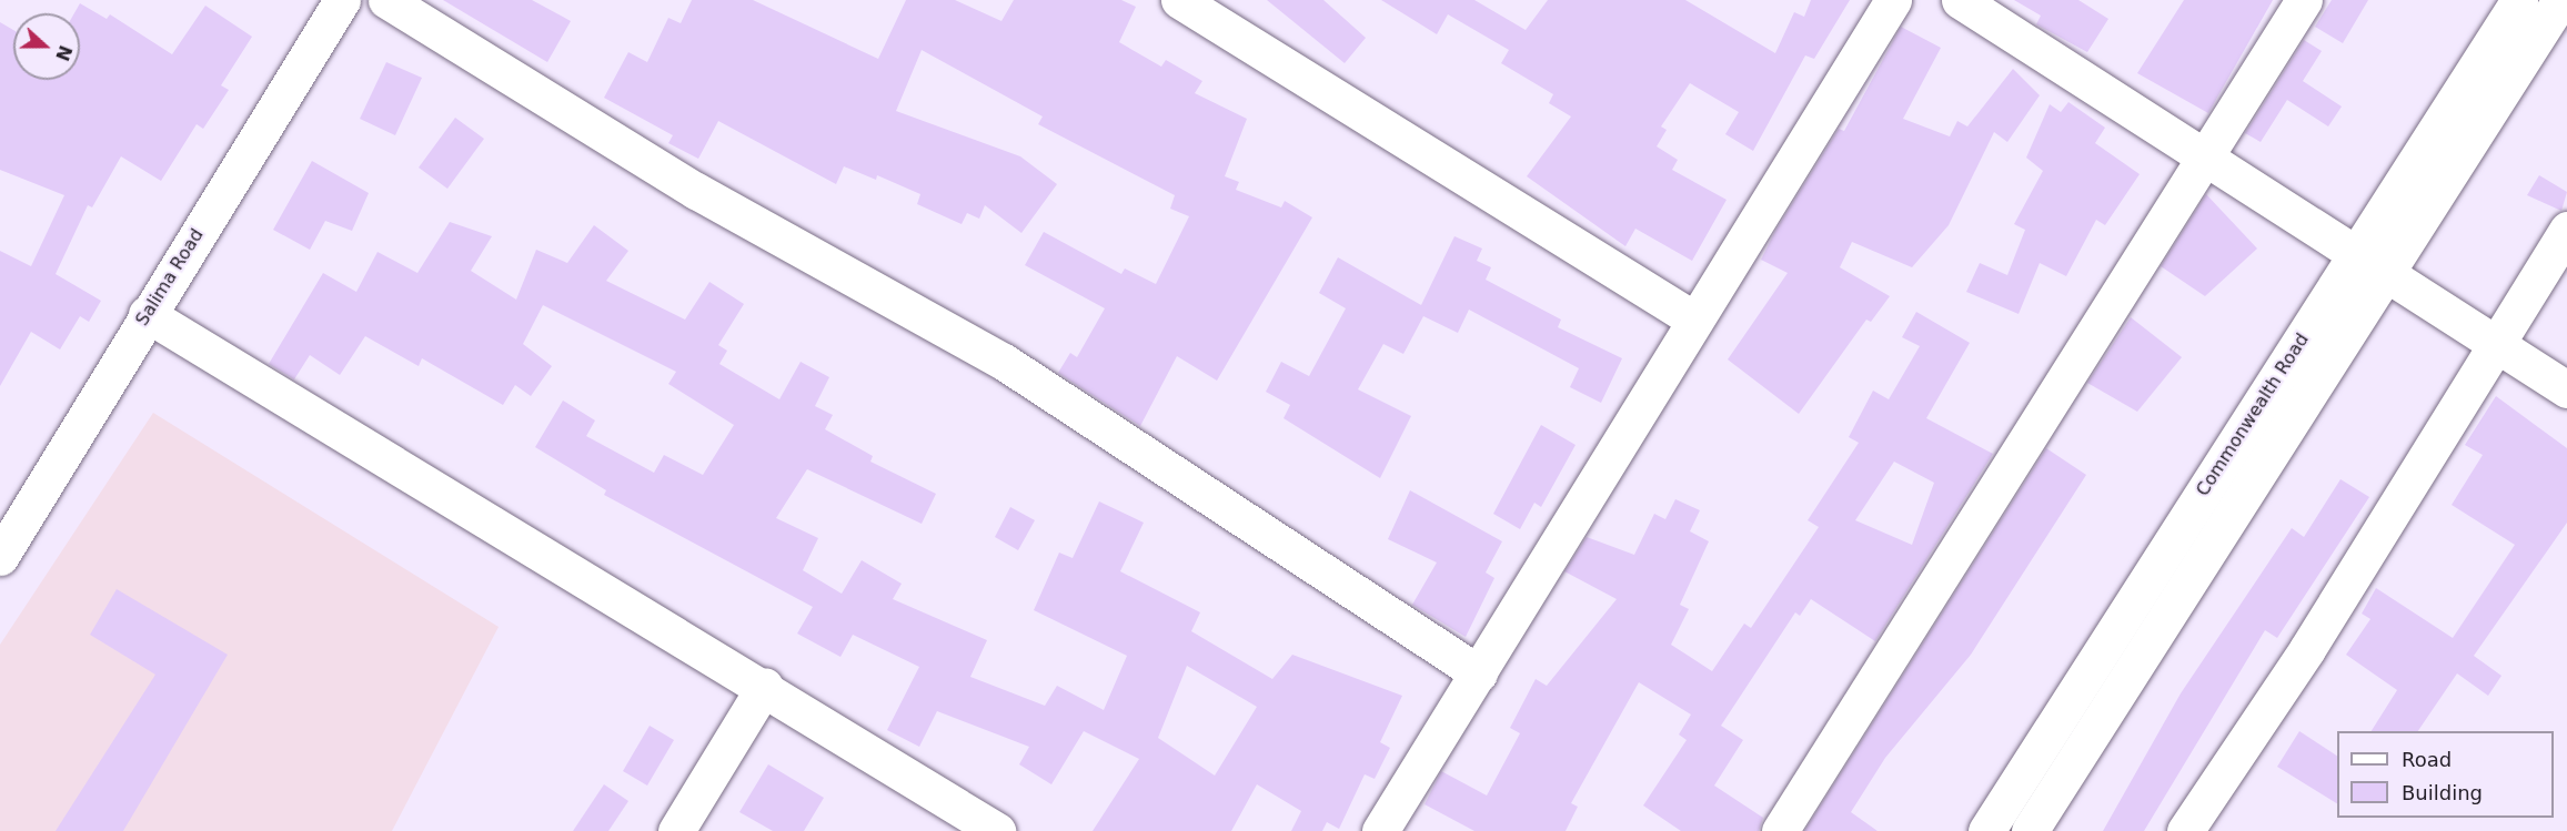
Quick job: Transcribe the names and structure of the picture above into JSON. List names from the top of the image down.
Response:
{
  "streets": {
    "street": ["Salima Road", "Commonwealth Road"]
  },
  "legend": ["Road", "Building"],
  "north": "right"
}
